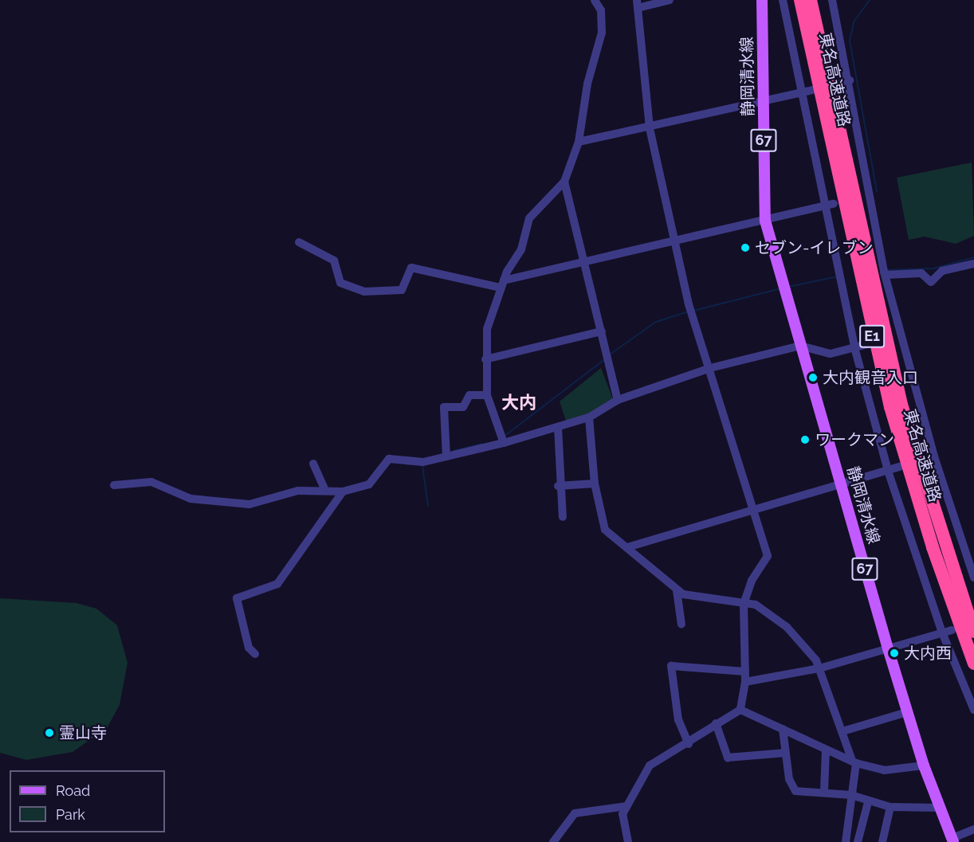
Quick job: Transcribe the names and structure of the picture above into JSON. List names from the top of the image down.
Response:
{
  "streets": {
    "highway": ["東名高速道路", "E1"],
    "main road": ["静岡清水線", "67"]
  },
  "districts": ["大内"],
  "places": [
    "セブン-イレブン",
    "大内観音入口",
    "ワークマン",
    "大内西",
    "霊山寺"
  ],
  "legend": ["Road", "Park"]
}
